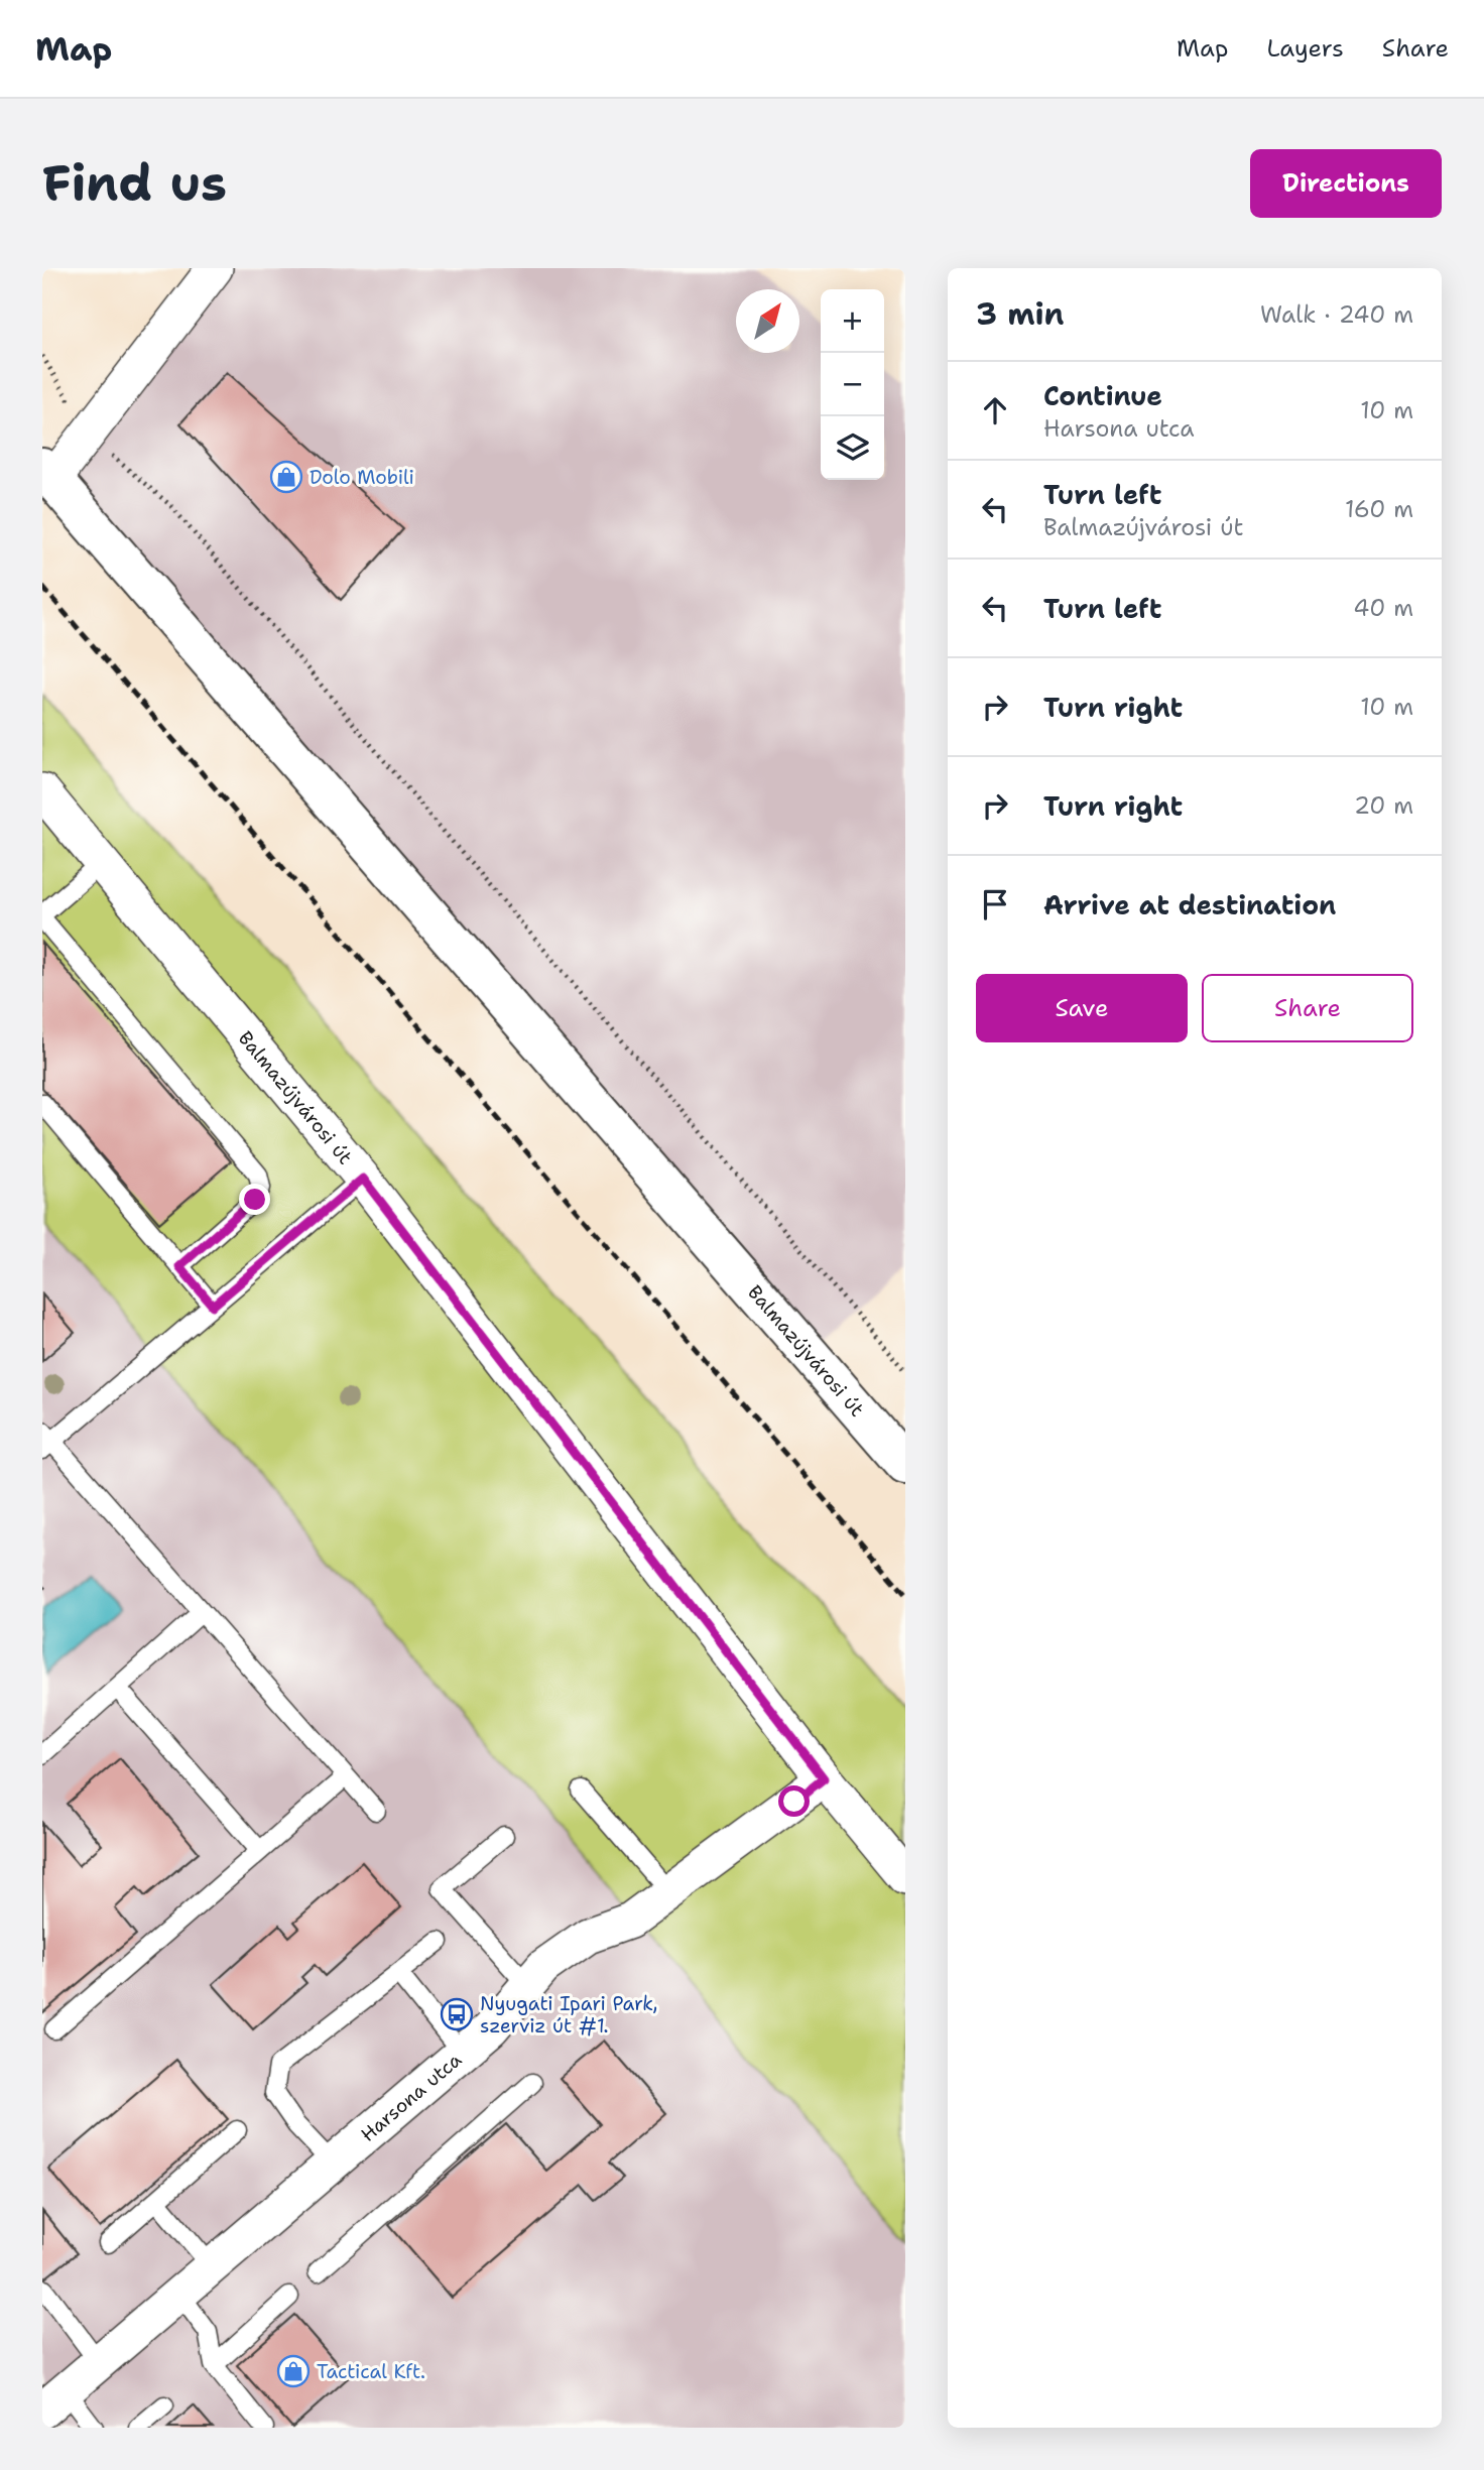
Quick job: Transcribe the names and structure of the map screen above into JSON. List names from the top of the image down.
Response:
{
  "streets": {
    "main road": ["Balmazújvárosi út"],
    "street": ["Harsona utca"]
  },
  "crossings": [
    ["Balmazújvárosi út", "Harsona utca"]
  ],
  "places": {
    "shop": ["Dolo Mobili", "Tactical Kft."],
    "bus stop": ["Nyugati Ipari Park, szerviz út #1."]
  },
  "north": "top right",
  "page": {
    "header": "Map",
    "nav": ["Map", "Layers", "Share"],
    "buttons": [
      "Directions",
      ["Save", "Share"]
    ],
    "title": "Find us",
    "heading": ["3 min", "Walk · 240 m"],
    "map_buttons": ["+", "−"],
    "list": [
      ["Continue", "Harsona utca", "10 m"],
      ["Turn left", "Balmazújvárosi út", "160 m"],
      ["Turn left", "40 m"],
      ["Turn right", "10 m"],
      ["Turn right", "20 m"],
      "Arrive at destination"
    ]
  }
}
